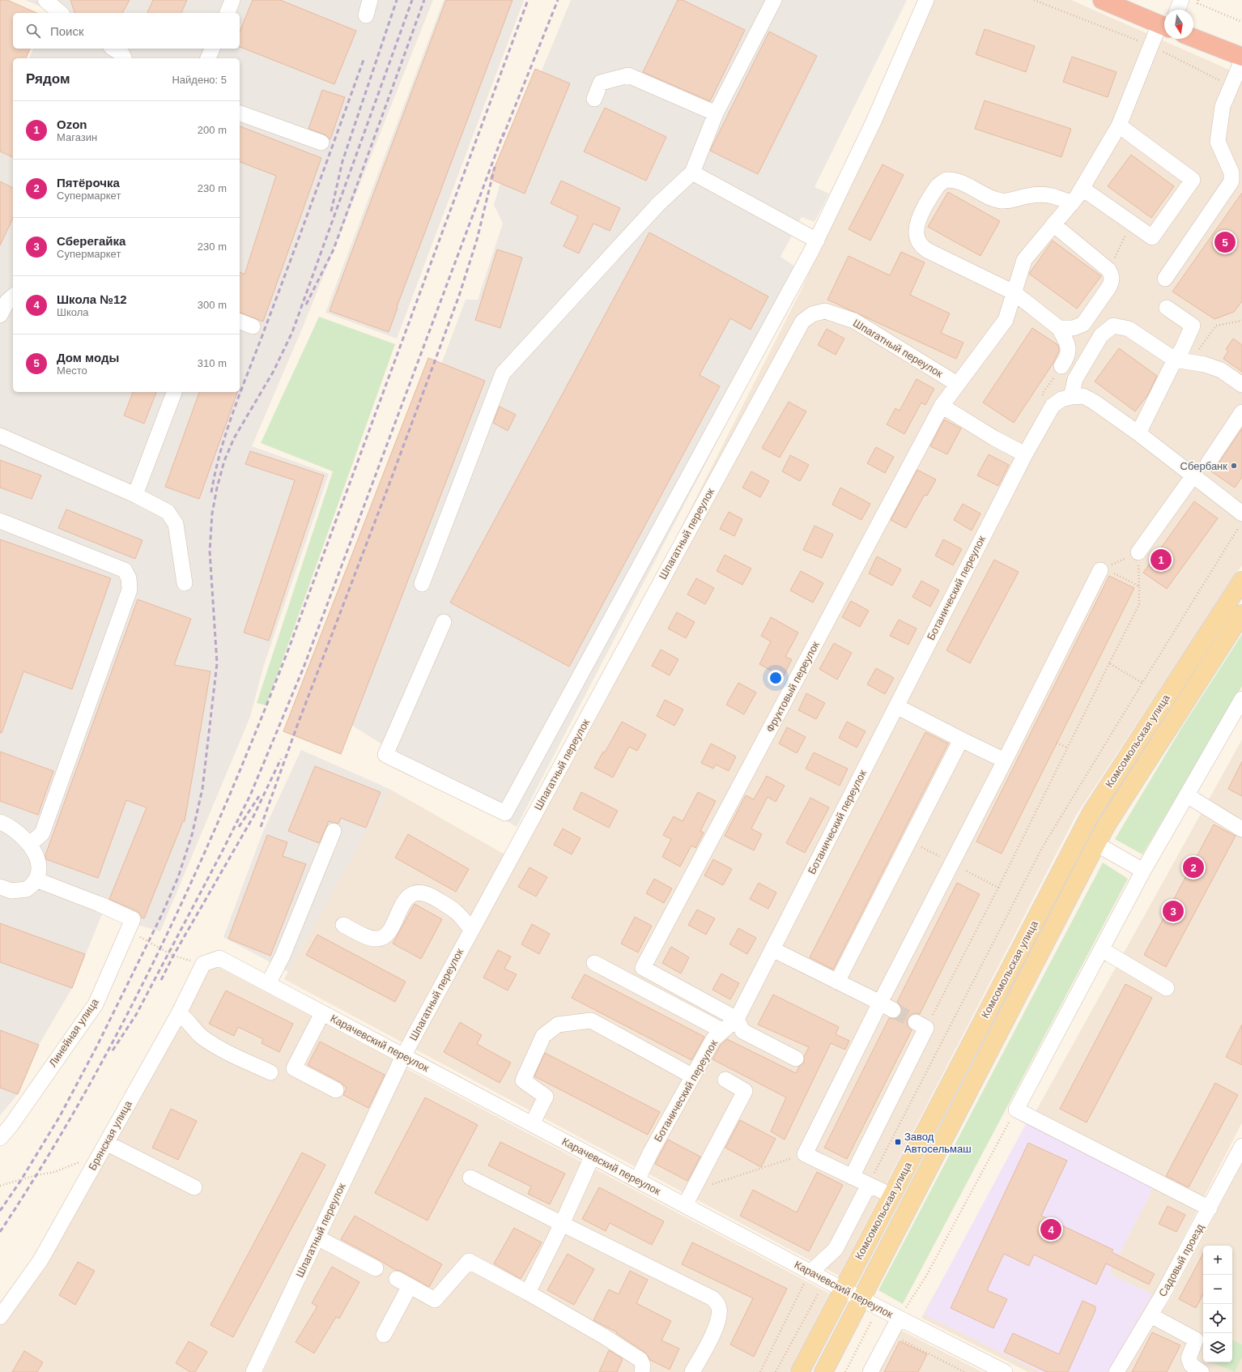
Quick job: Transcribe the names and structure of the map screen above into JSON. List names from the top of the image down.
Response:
{
  "streets": {
    "main road": ["Комсомольская улица"],
    "street": [
      "Шпагатный переулок",
      "Ботанический переулок",
      "Фруктовый переулок",
      "Линейная улица",
      "Карачевский переулок",
      "Брянская улица",
      "Садовый проезд"
    ]
  },
  "crossings": [
    ["Шпагатный переулок", "Фруктовый переулок"],
    ["Шпагатный переулок", "Карачевский переулок"],
    ["Ботанический переулок", "Фруктовый переулок"],
    ["Ботанический переулок", "Карачевский переулок"],
    ["Комсомольская улица", "Карачевский переулок"],
    ["Карачевский переулок", "Брянская улица"]
  ],
  "places": {
    "other": ["Сбербанк"],
    "transit": ["Завод Автосельмаш"]
  },
  "north": "bottom",
  "page": {
    "search": "Поиск",
    "heading": ["Рядом", "Найдено: 5"],
    "list": [
      {
        "mark": "1",
        "name": "Ozon",
        "note": "Магазин",
        "value": "200 m"
      },
      {
        "mark": "2",
        "name": "Пятёрочка",
        "note": "Супермаркет",
        "value": "230 m"
      },
      {
        "mark": "3",
        "name": "Сберегайка",
        "note": "Супермаркет",
        "value": "230 m"
      },
      {
        "mark": "4",
        "name": "Школа №12",
        "note": "Школа",
        "value": "300 m"
      },
      {
        "mark": "5",
        "name": "Дом моды",
        "note": "Место",
        "value": "310 m"
      }
    ],
    "pins": [
      "5",
      "1",
      "2",
      "3",
      "4"
    ],
    "map_buttons": ["+", "−"]
  }
}
